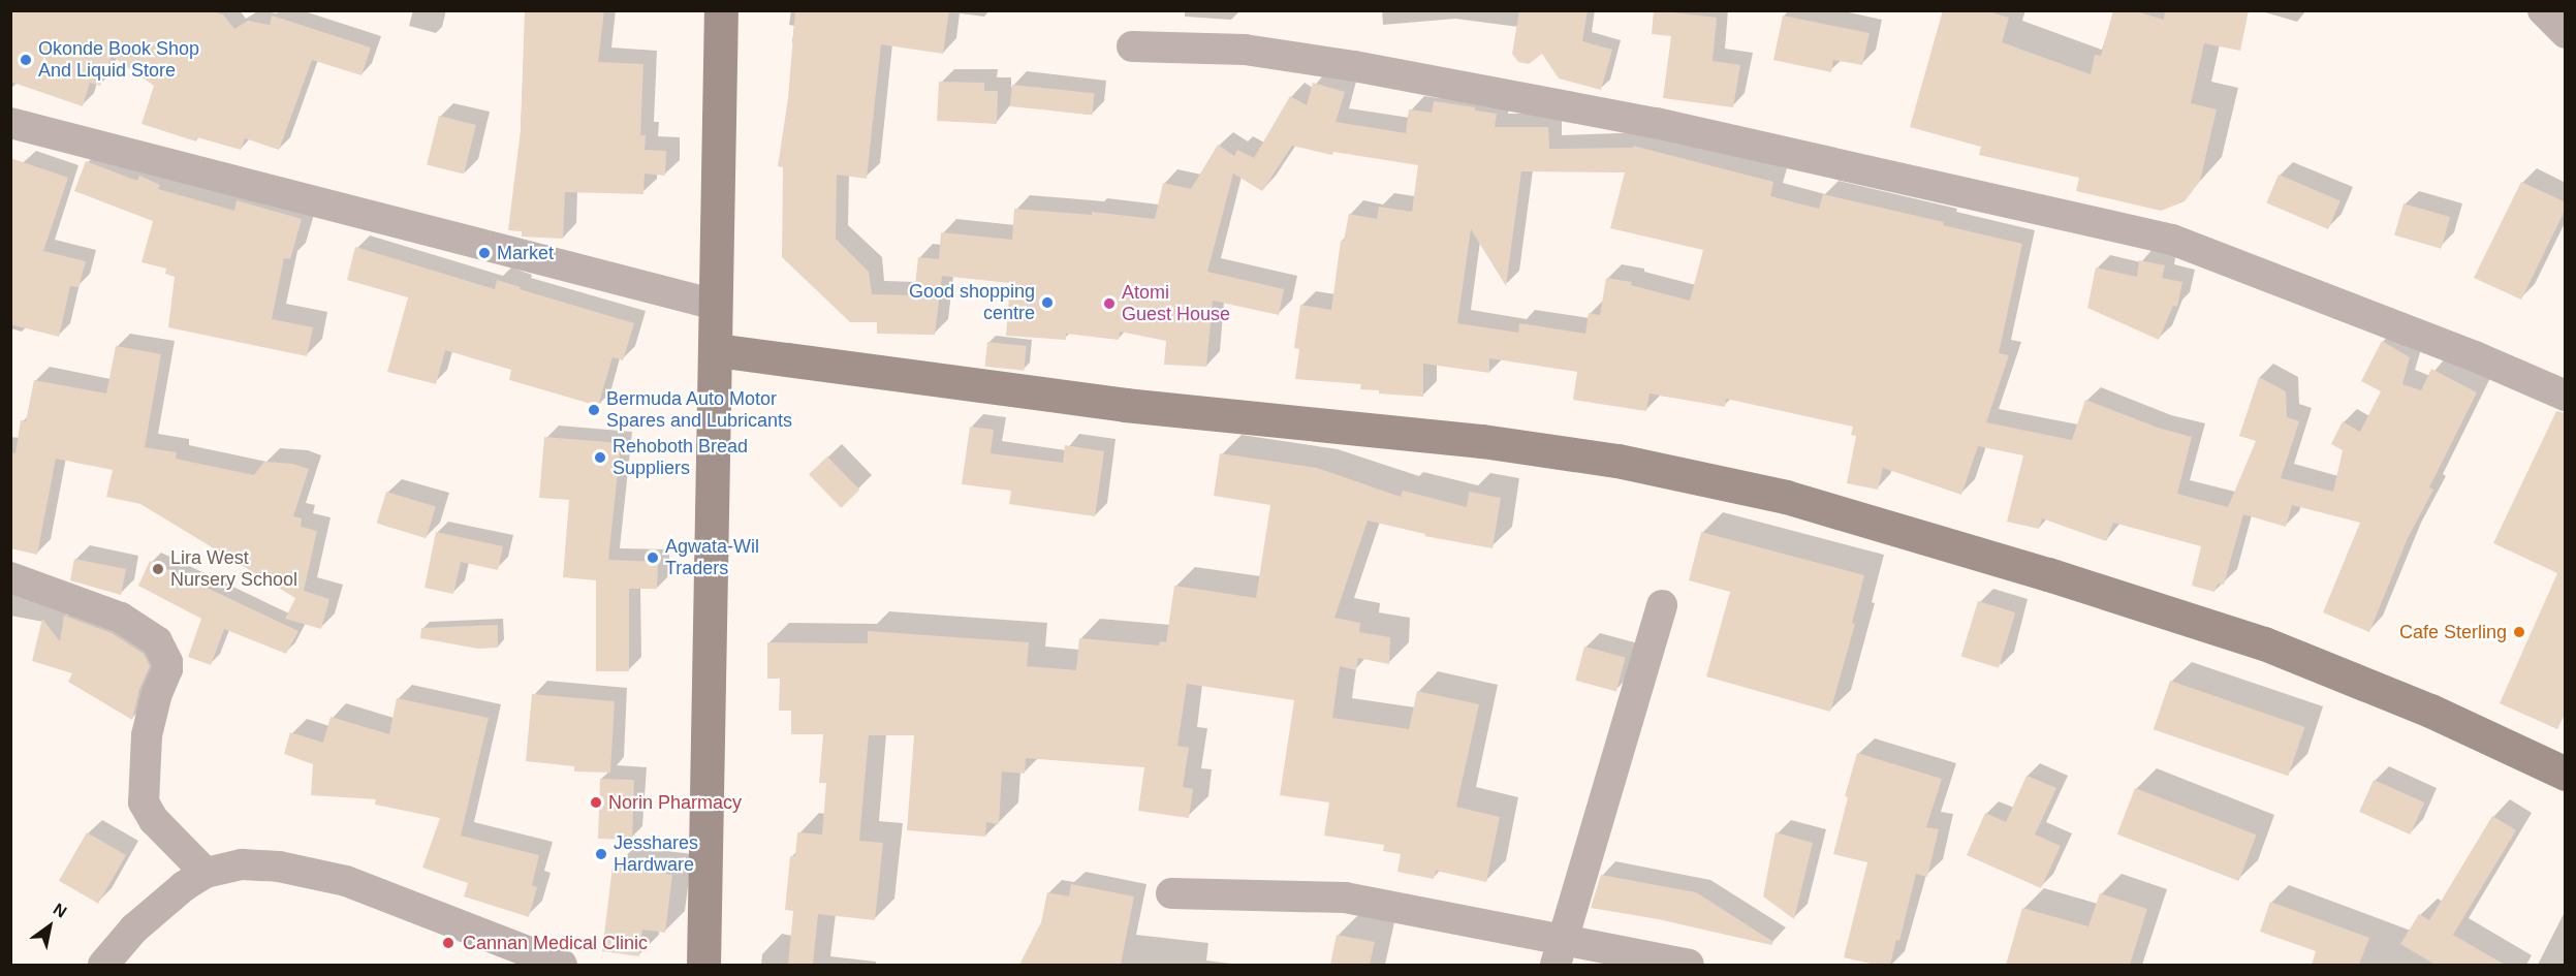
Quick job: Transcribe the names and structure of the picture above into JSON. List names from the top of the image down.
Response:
{
  "places": [
    "Okonde Book Shop And Liquid Store",
    "Market",
    "Good shopping centre",
    "Atomi Guest House",
    "Bermuda Auto Motor Spares and Lubricants",
    "Rehoboth Bread Suppliers",
    "Agwata-Wil Traders",
    "Lira West Nursery School",
    "Cafe Sterling",
    "Norin Pharmacy",
    "Jesshares Hardware",
    "Cannan Medical Clinic"
  ],
  "north": "top right"
}
